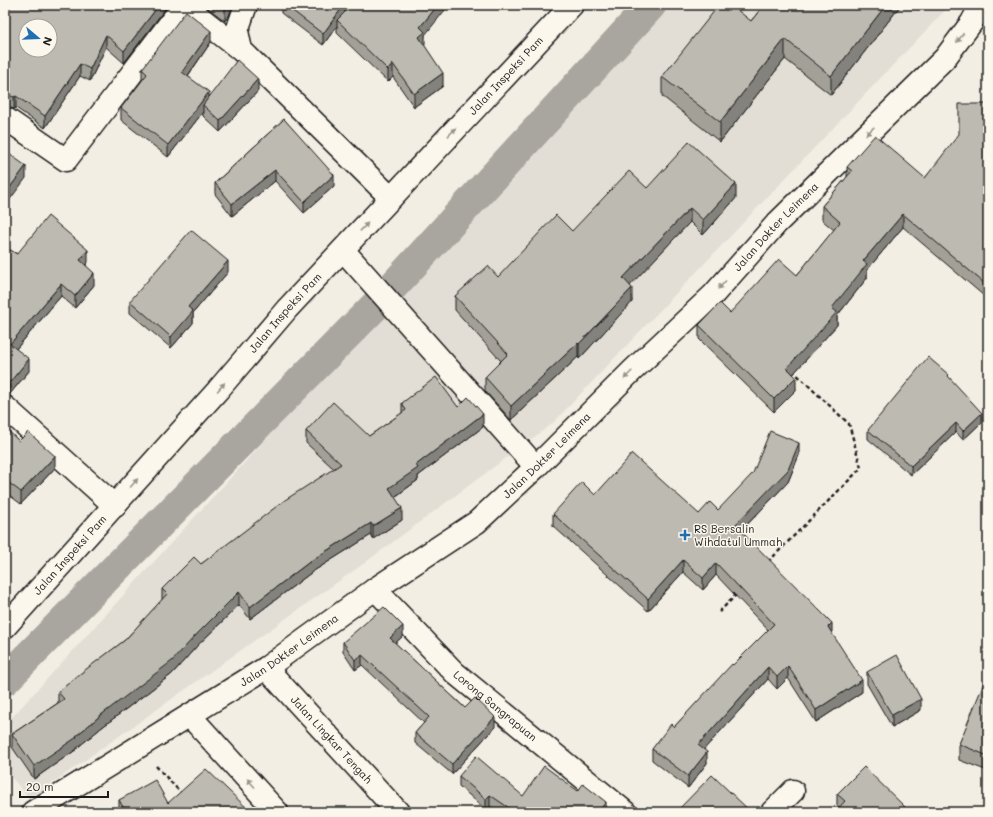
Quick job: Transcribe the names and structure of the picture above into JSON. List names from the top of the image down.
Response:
{
  "streets": {
    "main road": [
      "Jalan Inspeksi Pam",
      "Jalan Dokter Leimena",
      "Lorong Sangrapuan",
      "Jalan Lingkar Tengah"
    ]
  },
  "crossings": [
    ["Jalan Dokter Leimena", "Lorong Sangrapuan"],
    ["Jalan Dokter Leimena", "Jalan Lingkar Tengah"]
  ],
  "one_way": ["Jalan Inspeksi Pam", "Jalan Dokter Leimena"],
  "places": {
    "health": ["RS Bersalin Wihdatul Ummah"]
  },
  "scale_bar": "20 m",
  "north": "right"
}
